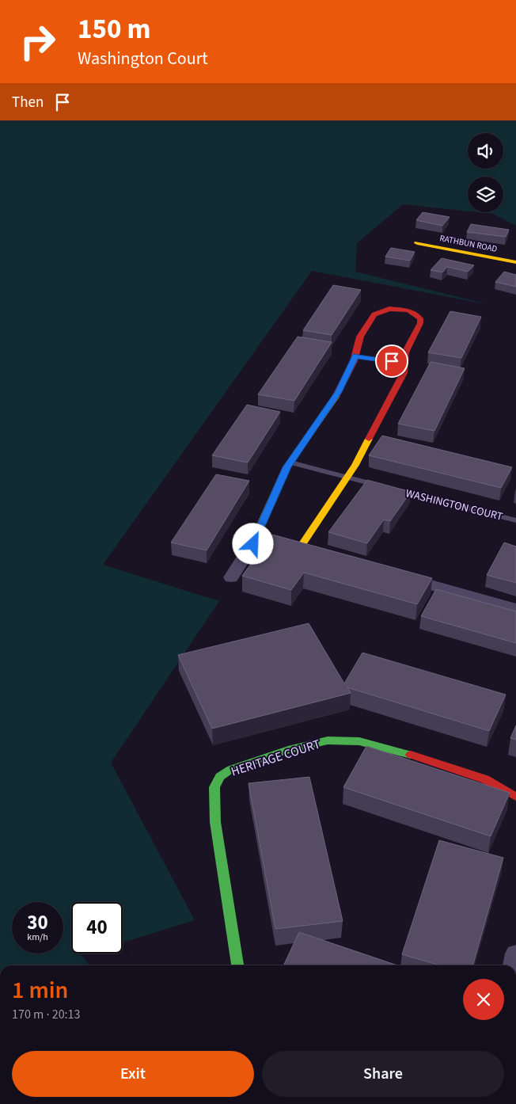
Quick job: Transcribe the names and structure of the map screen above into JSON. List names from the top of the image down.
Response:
{
  "streets": {
    "street": ["RATHBUN ROAD", "HERITAGE COURT"],
    "lane": ["WASHINGTON COURT"]
  },
  "page": {
    "turn": ["150 m", "Washington Court"],
    "then": "Then",
    "speed": "30 km/h",
    "limit": "40",
    "heading": ["1 min", "170 m · 20:13"],
    "buttons": ["Exit", "Share"]
  }
}
